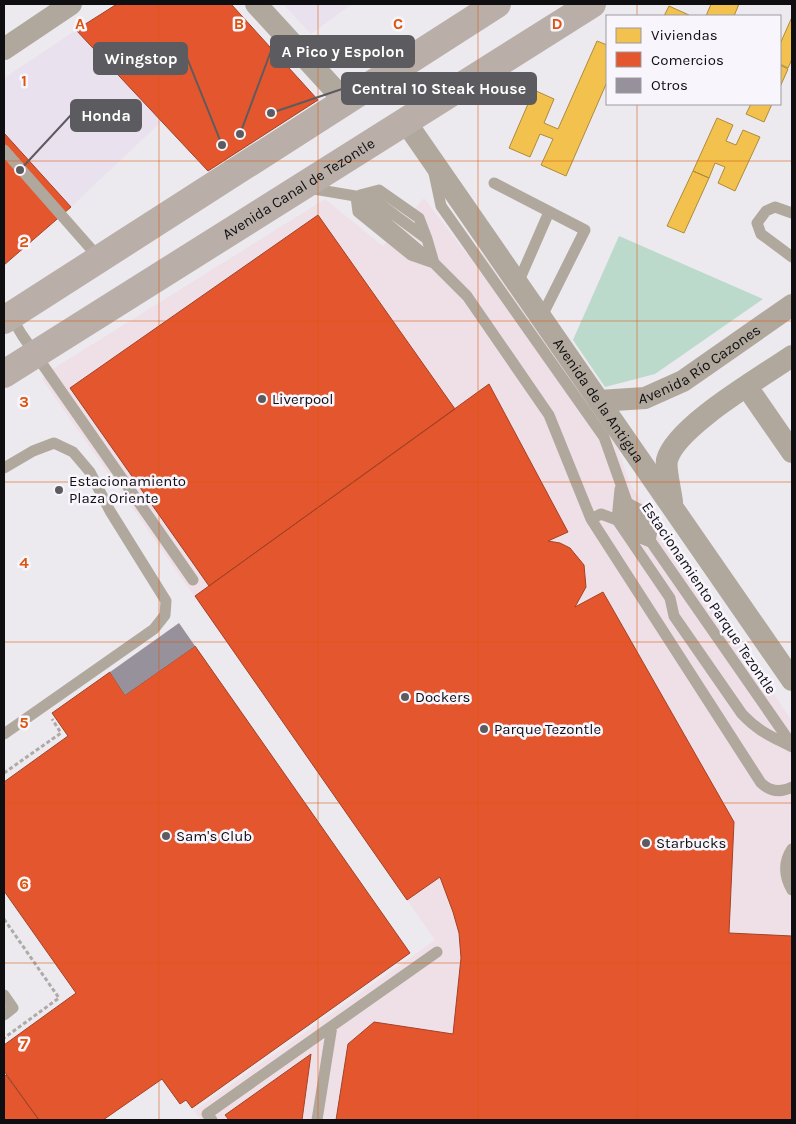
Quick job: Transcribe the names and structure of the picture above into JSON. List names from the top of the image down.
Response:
{
  "streets": {
    "main road": ["Avenida Canal de Tezontle"],
    "street": ["Avenida Río Cazones", "Avenida de la Antigua"],
    "lane": ["Estacionamiento Parque Tezontle"]
  },
  "crossings": [
    ["Avenida Canal de Tezontle", "Avenida de la Antigua"],
    ["Avenida Río Cazones", "Avenida de la Antigua"],
    ["Avenida de la Antigua", "Estacionamiento Parque Tezontle"]
  ],
  "places": [
    "Central 10 Steak House",
    "A Pico y Espolon",
    "Wingstop",
    "Honda",
    "Liverpool",
    "Estacionamiento Plaza Oriente",
    "Dockers",
    "Parque Tezontle",
    "Sam's Club",
    "Starbucks"
  ],
  "legend": ["Viviendas", "Comercios", "Otros"],
  "grid": {
    "columns": [
      "A",
      "B",
      "C",
      "D"
    ],
    "rows": [
      "1",
      "2",
      "3",
      "4",
      "5",
      "6",
      "7"
    ]
  }
}
